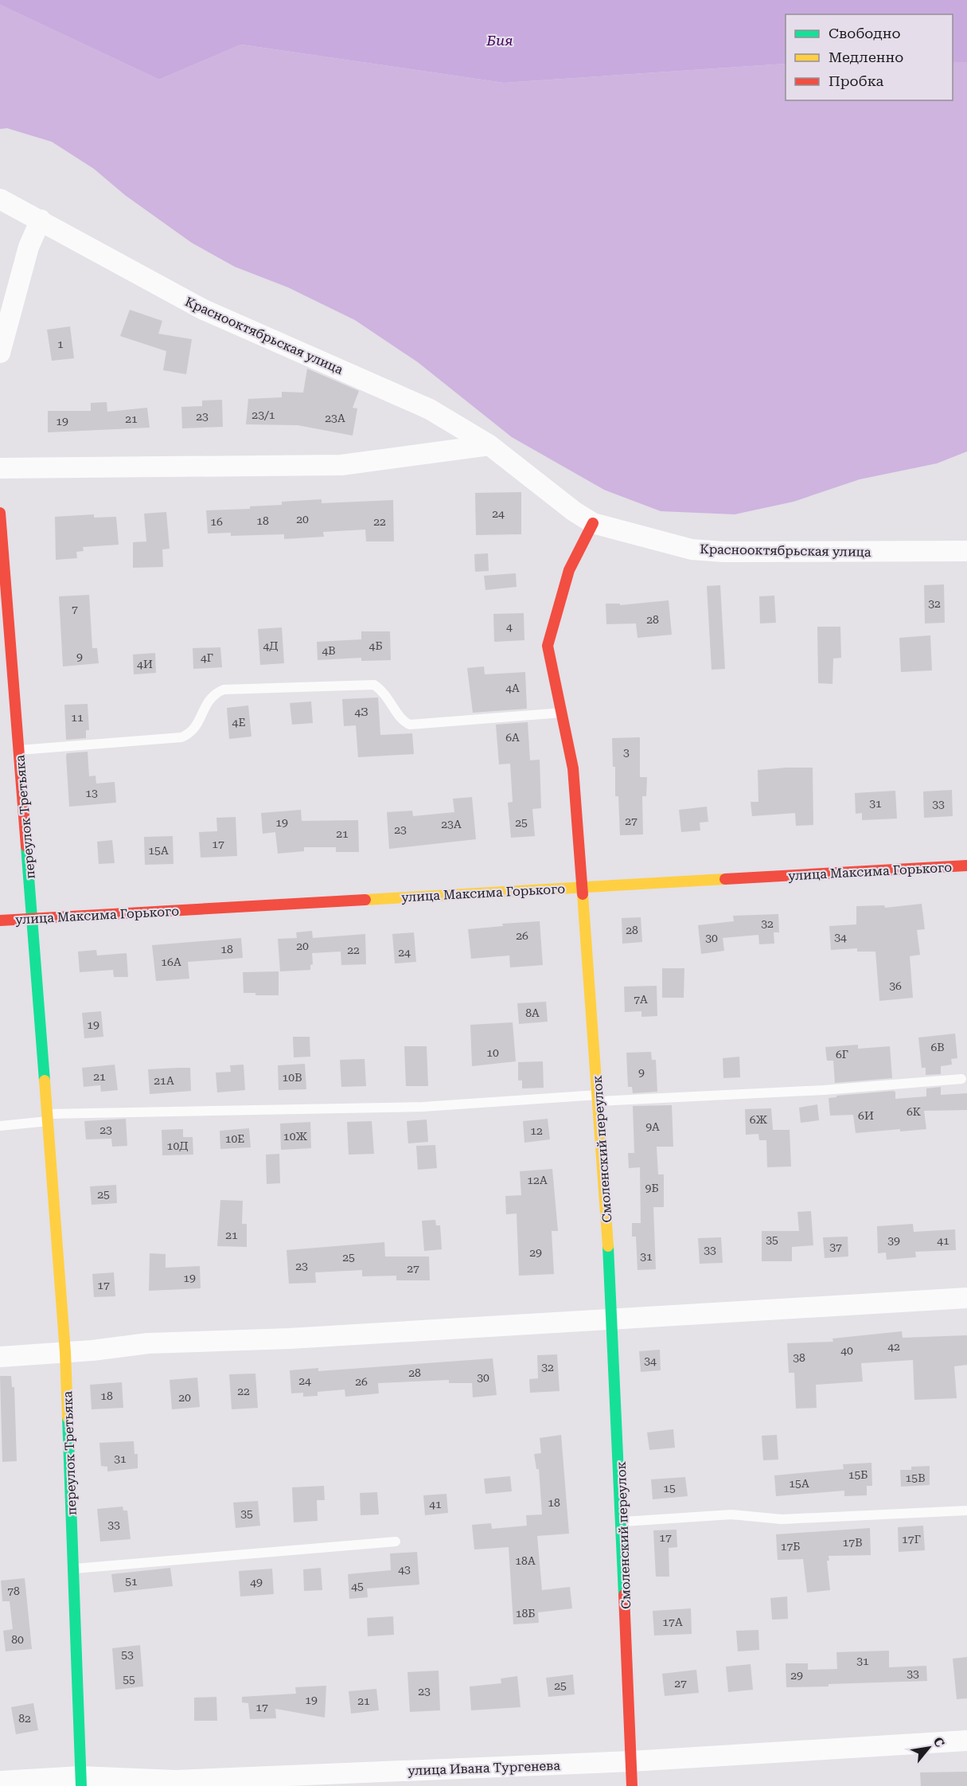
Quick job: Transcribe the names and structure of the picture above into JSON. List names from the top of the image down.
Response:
{
  "streets": {
    "street": [
      "Краснооктябрьская улица",
      "переулок Третьяка",
      "улица Максима Горького",
      "Смоленский переулок",
      "улица Ивана Тургенева"
    ]
  },
  "crossings": [
    ["Краснооктябрьская улица", "Смоленский переулок"],
    ["переулок Третьяка", "улица Максима Горького"],
    ["переулок Третьяка", "улица Ивана Тургенева"],
    ["улица Максима Горького", "Смоленский переулок"],
    ["Смоленский переулок", "улица Ивана Тургенева"]
  ],
  "water": ["Бия"],
  "house_numbers": [
    "1",
    "23/1",
    "23",
    "23А",
    "21",
    "19",
    "24",
    "20",
    "18",
    "16",
    "22",
    "32",
    "7",
    "28",
    "4",
    "4Д",
    "4Б",
    "4В",
    "9",
    "4Г",
    "4И",
    "4А",
    "4З",
    "11",
    "4Е",
    "6А",
    "3",
    "13",
    "31",
    "33",
    "27",
    "19",
    "25",
    "23А",
    "23",
    "21",
    "17",
    "15А",
    "32",
    "28",
    "26",
    "34",
    "30",
    "20",
    "18",
    "22",
    "24",
    "16А",
    "36",
    "7А",
    "8А",
    "19",
    "6В",
    "10",
    "6Г",
    "9",
    "21",
    "10В",
    "21А",
    "6К",
    "6И",
    "6Ж",
    "9А",
    "23",
    "12",
    "10Ж",
    "10Е",
    "10Д",
    "12А",
    "9Б",
    "25",
    "21",
    "35",
    "39",
    "41",
    "37",
    "33",
    "29",
    "31",
    "25",
    "23",
    "27",
    "19",
    "17",
    "42",
    "40",
    "38",
    "34",
    "32",
    "28",
    "30",
    "24",
    "26",
    "22",
    "18",
    "20",
    "31",
    "15Б",
    "15В",
    "15А",
    "15",
    "18",
    "41",
    "35",
    "33",
    "17",
    "17Г",
    "17В",
    "17Б",
    "18А",
    "43",
    "51",
    "49",
    "45",
    "78",
    "18Б",
    "17А",
    "80",
    "53",
    "31",
    "33",
    "29",
    "55",
    "27",
    "25",
    "23",
    "19",
    "21",
    "17",
    "82"
  ],
  "legend": ["Свободно", "Медленно", "Пробка"],
  "north": "top right"
}
